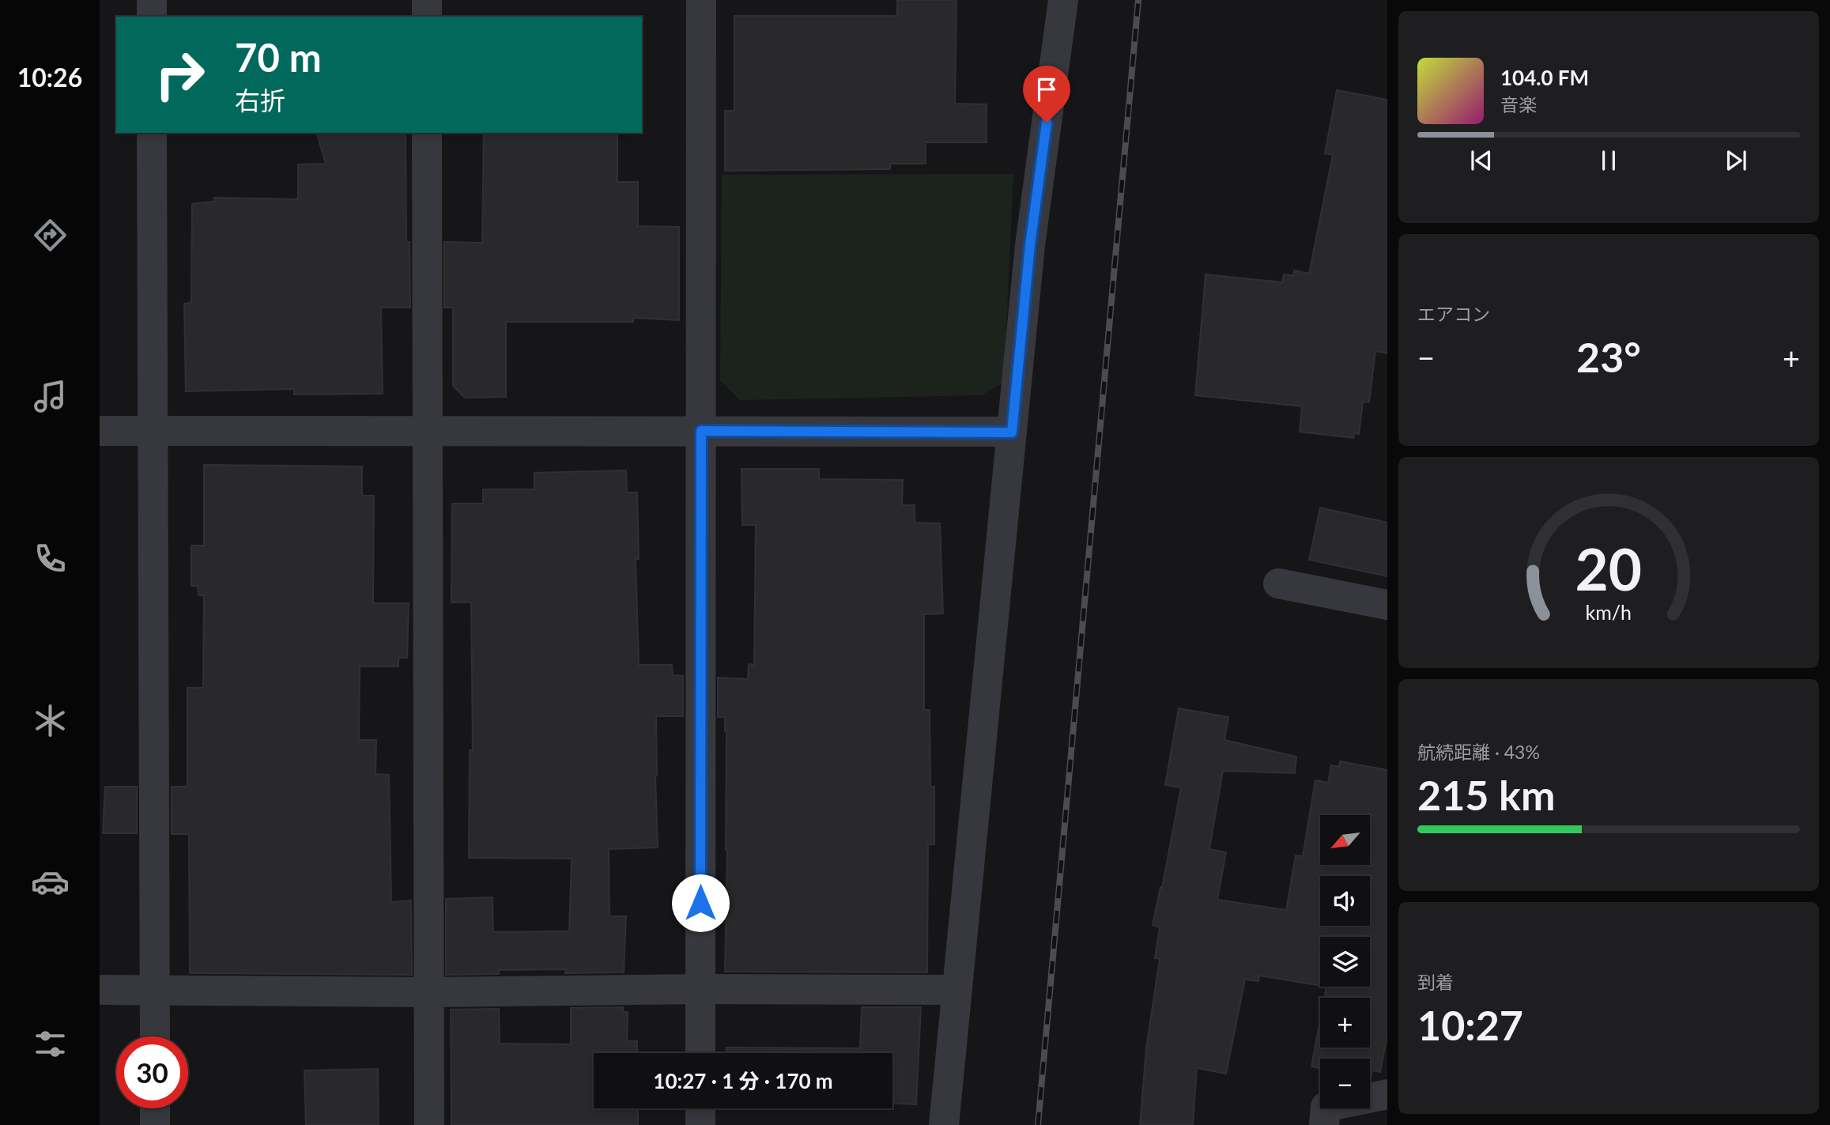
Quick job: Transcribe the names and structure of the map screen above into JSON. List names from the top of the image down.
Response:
{
  "north": "bottom left",
  "page": {
    "tabs": "10:26",
    "turn": ["70 m", "右折"],
    "song": ["104.0 FM", "音楽"],
    "tile": [
      "エアコン",
      ["航続距離 · 43%", "215 km"],
      ["到着", "10:27"]
    ],
    "heat": ["−", "23°", "+"],
    "map_buttons": ["+", "−"],
    "limit": "30",
    "trip": "10:27 · 1 分 · 170 m",
    "gauge": ["20", "km/h"]
  }
}
